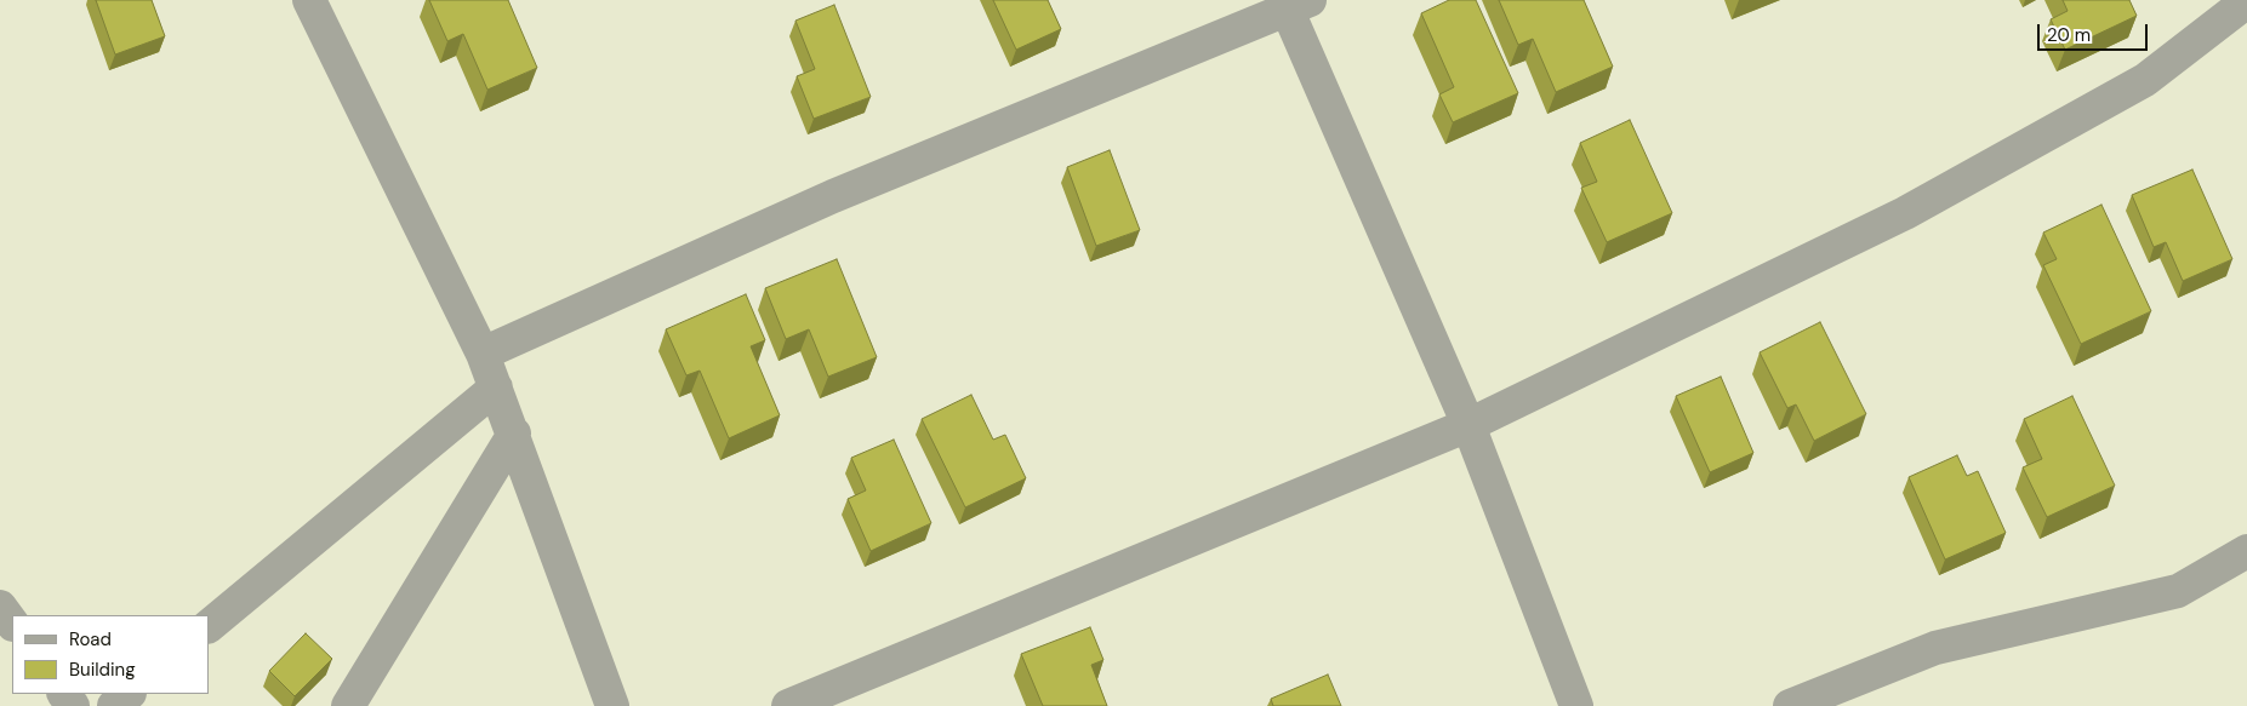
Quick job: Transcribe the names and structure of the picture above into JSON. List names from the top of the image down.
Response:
{
  "legend": ["Road", "Building"],
  "scale_bar": "20 m"
}
